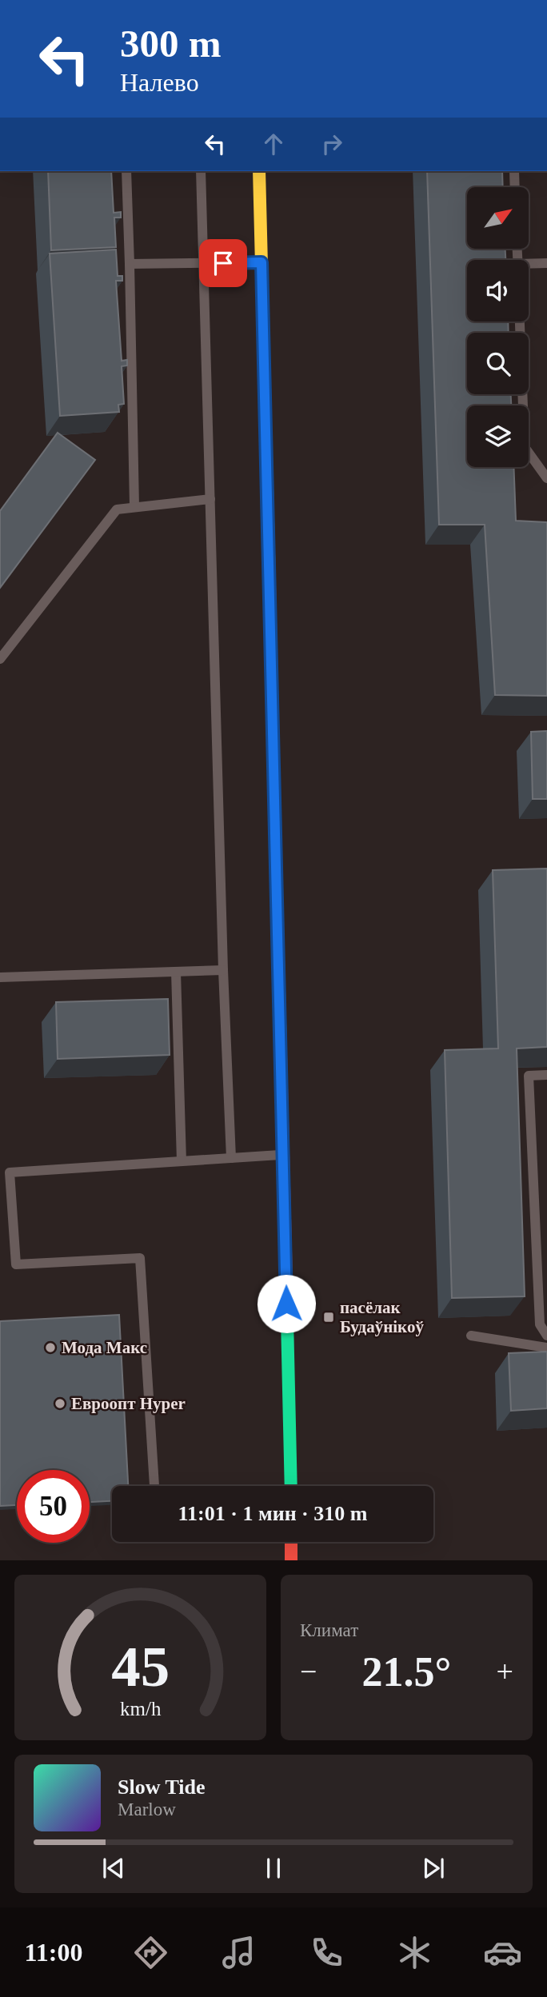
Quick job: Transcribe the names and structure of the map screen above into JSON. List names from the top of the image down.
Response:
{
  "places": {
    "transit": ["пасёлак Будаўнікоў"],
    "other": ["Мода Макс", "Евроопт Hyper"]
  },
  "north": "top right",
  "page": {
    "turn": ["300 m", "Налево"],
    "limit": "50",
    "trip": "11:01 · 1 мин · 310 m",
    "tile": "Климат",
    "heat": ["−", "21.5°", "+"],
    "song": ["Slow Tide", "Marlow"],
    "tabs": "11:00",
    "gauge": ["45", "km/h"]
  }
}
